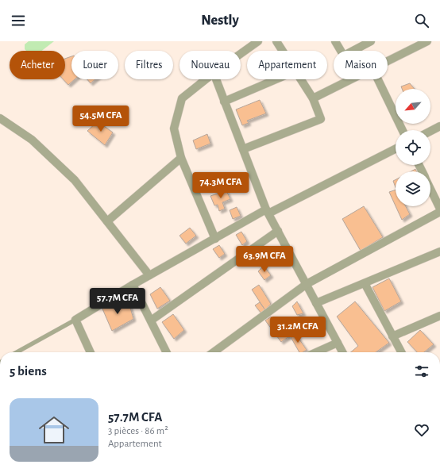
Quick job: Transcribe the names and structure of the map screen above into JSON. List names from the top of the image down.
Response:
{
  "north": "bottom left",
  "page": {
    "header": "Nestly",
    "chip": [
      "Acheter",
      "Louer",
      "Filtres",
      "Nouveau",
      "Appartement",
      "Maison"
    ],
    "price": [
      "54.5M CFA",
      "74.3M CFA",
      "63.9M CFA",
      "57.7M CFA",
      "31.2M CFA"
    ],
    "heading": "5 biens",
    "list": [
      {
        "name": "57.7M CFA",
        "note": "3 pièces · 86 m² · Appartement"
      }
    ]
  }
}
